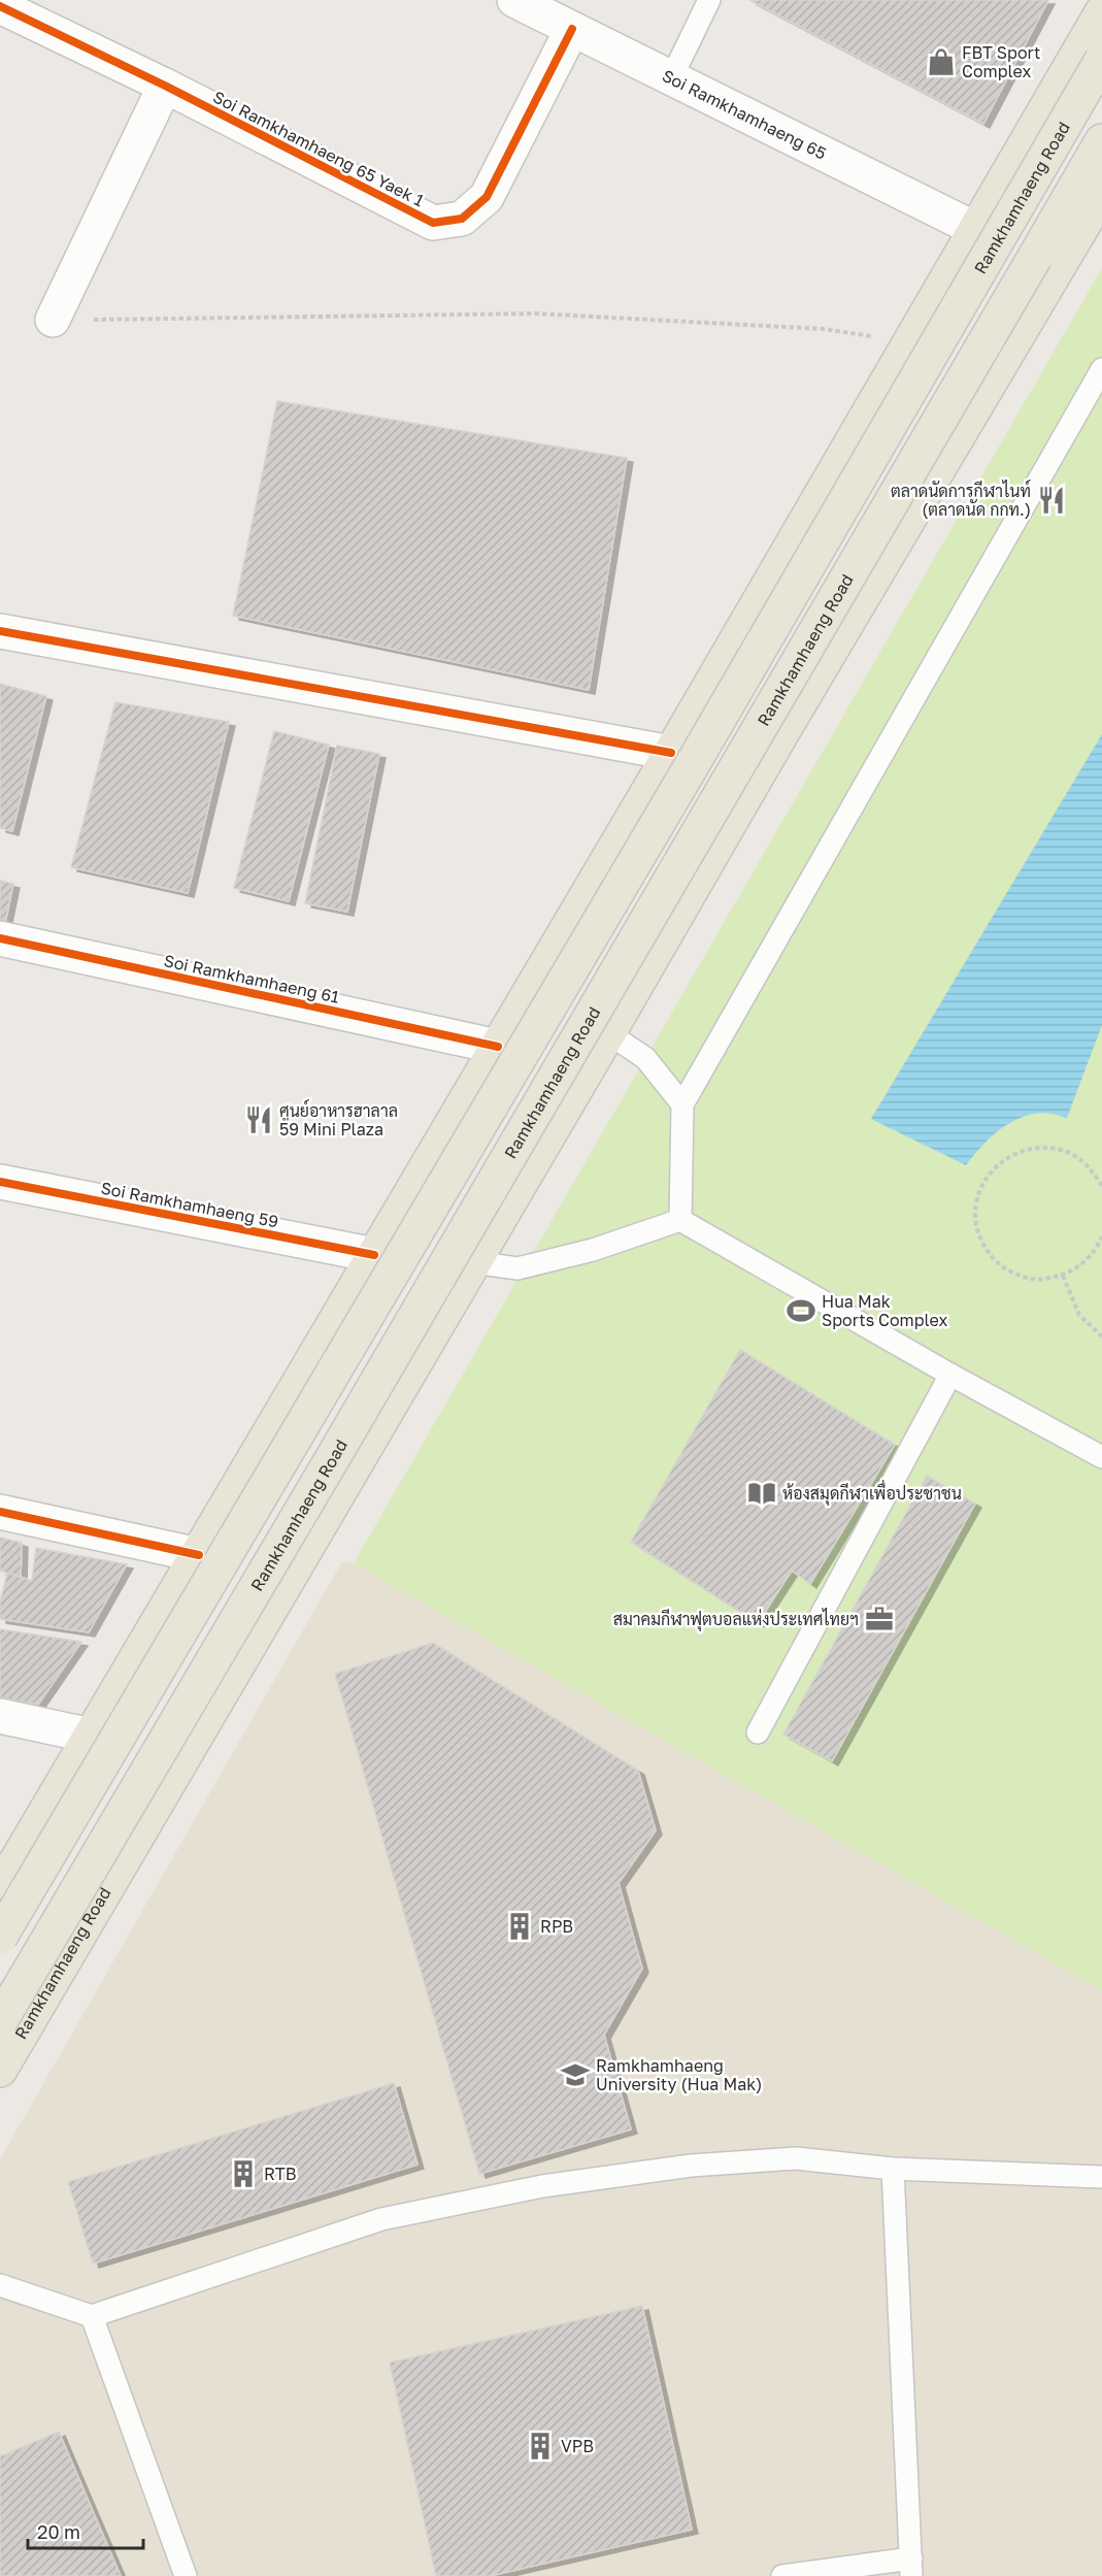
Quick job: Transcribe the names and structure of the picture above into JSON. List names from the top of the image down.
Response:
{
  "streets": {
    "main road": ["Ramkhamhaeng Road"],
    "street": [
      "Soi Ramkhamhaeng 65",
      "Soi Ramkhamhaeng 65 Yaek 1",
      "Soi Ramkhamhaeng 61",
      "Soi Ramkhamhaeng 59"
    ]
  },
  "crossings": [
    ["Soi Ramkhamhaeng 65", "Soi Ramkhamhaeng 65 Yaek 1"],
    ["Soi Ramkhamhaeng 65", "Ramkhamhaeng Road"],
    ["Ramkhamhaeng Road", "Soi Ramkhamhaeng 61"],
    ["Ramkhamhaeng Road", "Soi Ramkhamhaeng 59"]
  ],
  "places": {
    "shop": ["FBT Sport Complex"],
    "restaurant": ["ตลาดนัดการกีฬาไนท์ (ตลาดนัด กกท.)", "ศูนย์อาหารฮาลาล 59 Mini Plaza"],
    "sports": ["Hua Mak Sports Complex"],
    "library": ["ห้องสมุดกีฬาเพื่อประชาชน"],
    "office": ["สมาคมกีฬาฟุตบอลแห่งประเทศไทยฯ"],
    "building": ["RPB", "RTB", "VPB"],
    "school or university": ["Ramkhamhaeng University (Hua Mak)"]
  },
  "scale_bar": "20 m"
}
